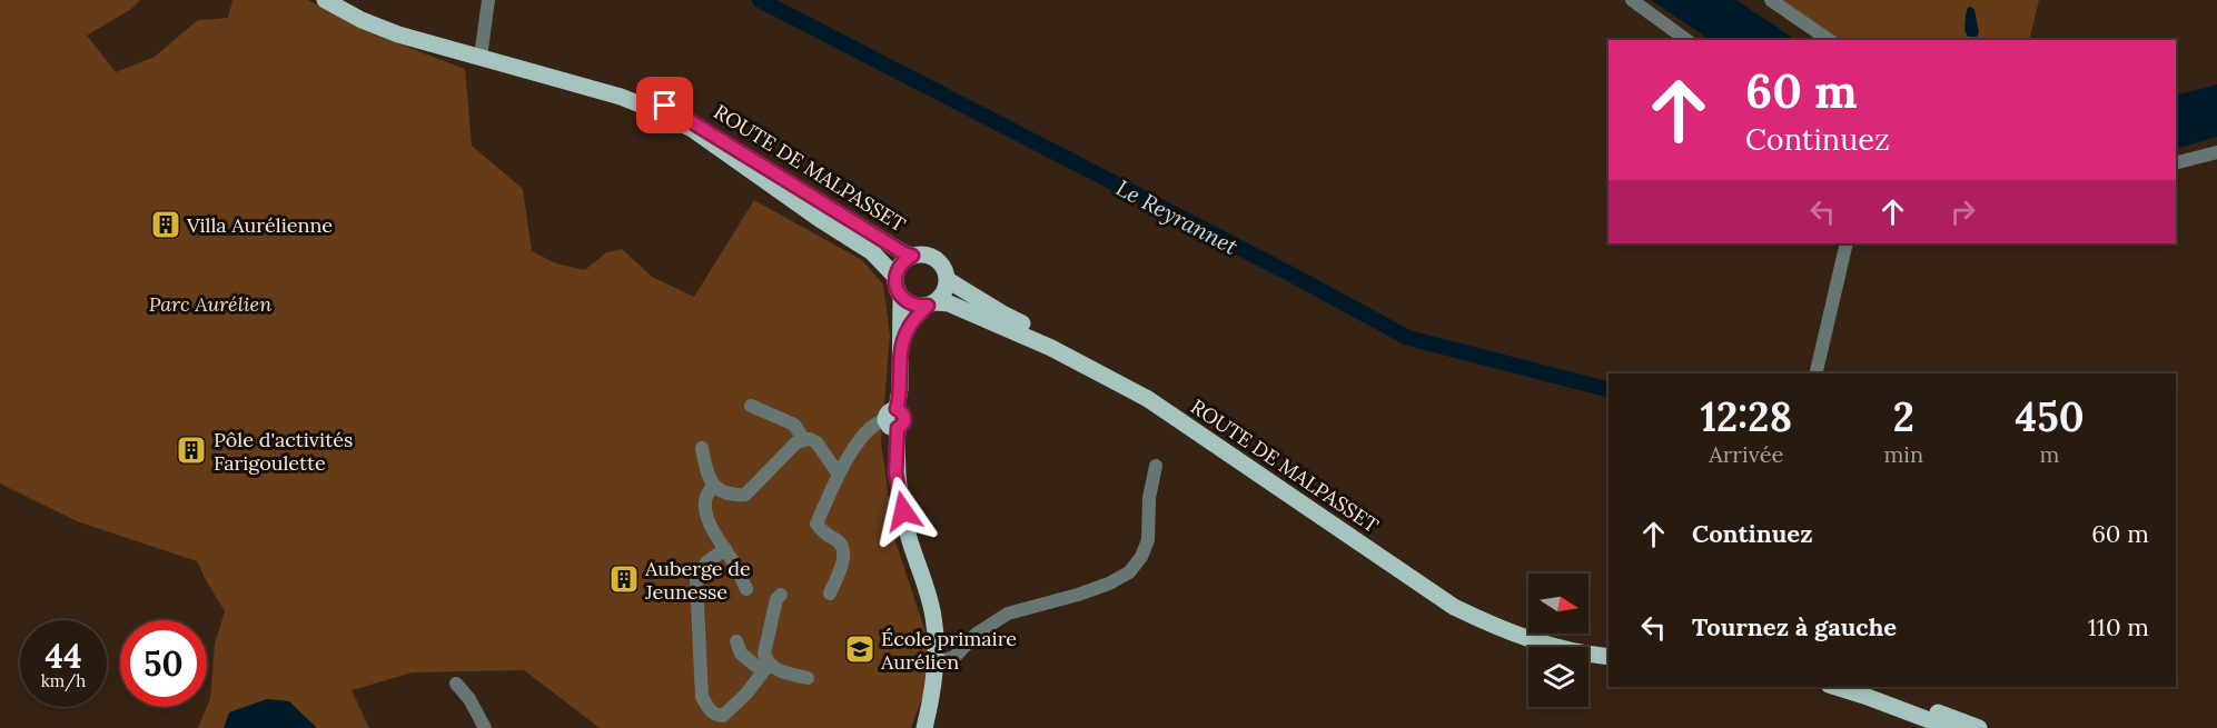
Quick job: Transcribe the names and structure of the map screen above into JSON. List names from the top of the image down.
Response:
{
  "streets": {
    "main road": ["ROUTE DE MALPASSET"]
  },
  "water": ["Le Reyrannet"],
  "parks": ["Parc Aurélien"],
  "places": {
    "building": ["Villa Aurélienne", "Pôle d'activités Farigoulette", "Auberge de Jeunesse"],
    "school or university": ["École primaire Aurélien"]
  },
  "north": "right",
  "page": {
    "turn": ["60 m", "Continuez"],
    "eta": [
      "12:28",
      "Arrivée",
      "2",
      "min",
      "450",
      "m"
    ],
    "list": [
      {
        "name": "Continuez",
        "value": "60 m"
      },
      {
        "name": "Tournez à gauche",
        "value": "110 m"
      }
    ],
    "speed": "44 km/h",
    "limit": "50"
  }
}
